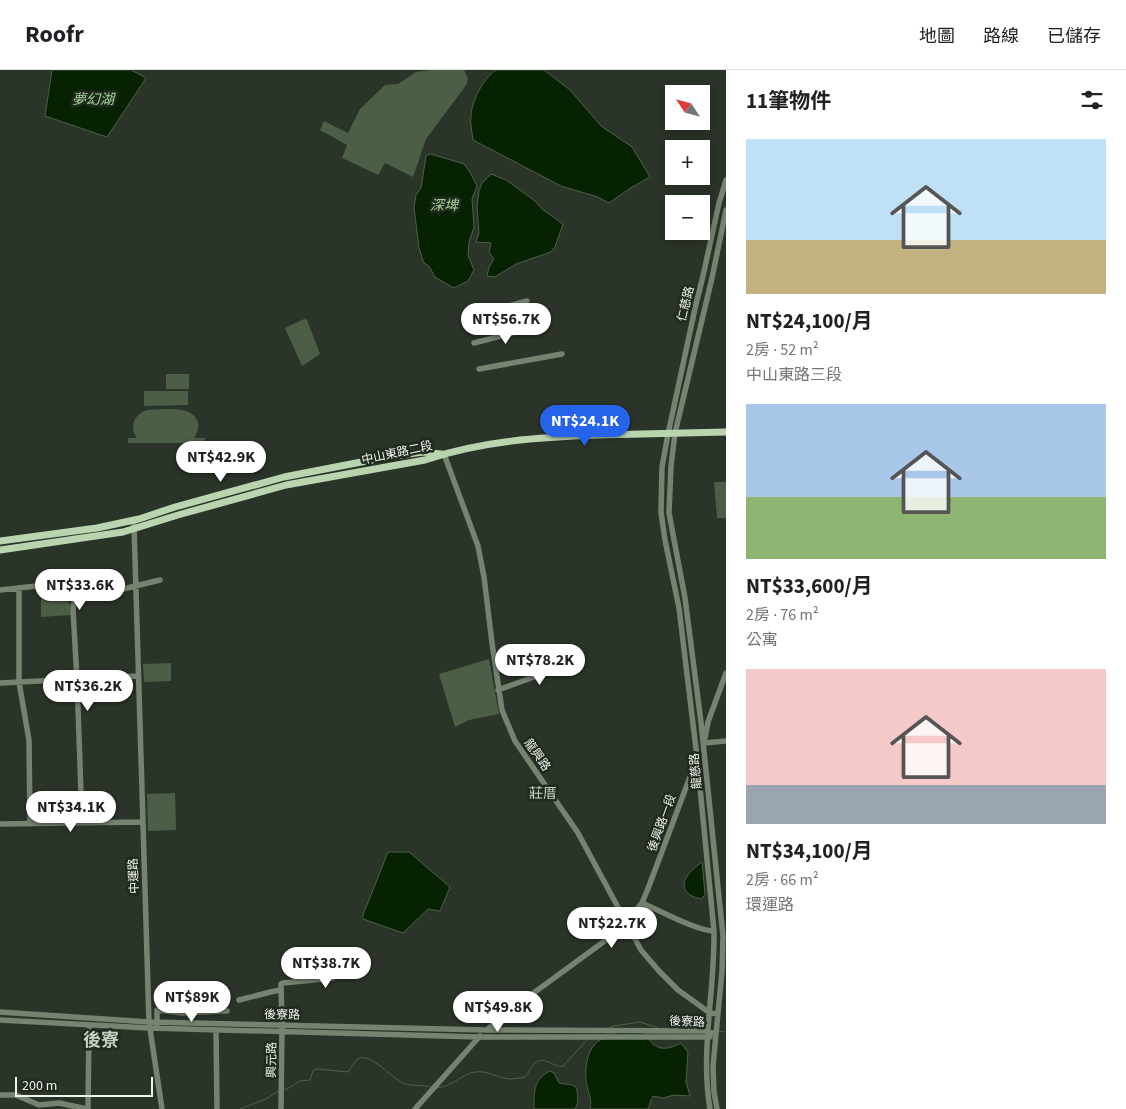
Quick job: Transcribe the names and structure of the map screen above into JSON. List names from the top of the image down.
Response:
{
  "streets": {
    "main road": ["中山東路二段"],
    "street": [
      "仁慈路",
      "龍興路",
      "龍慈路",
      "後興路一段",
      "中運路",
      "後寮路",
      "興元路"
    ]
  },
  "crossings": [
    ["仁慈路", "龍慈路"],
    ["中山東路二段", "龍興路"],
    ["中山東路二段", "中運路"],
    ["龍興路", "龍慈路"],
    ["龍興路", "後興路一段"],
    ["龍慈路", "後興路一段"],
    ["龍慈路", "後寮路"],
    ["後興路一段", "後寮路"],
    ["中運路", "後寮路"],
    ["後寮路", "興元路"]
  ],
  "districts": ["莊厝", "後寮"],
  "water": ["夢幻湖", "深埤"],
  "scale_bar": "200 m",
  "north": "top left",
  "page": {
    "header": "Roofr",
    "nav": ["地圖", "路線", "已儲存"],
    "heading": "11筆物件",
    "map_buttons": ["+", "−"],
    "list": [
      {
        "name": "NT$24,100/月",
        "note": "2房 · 52 m² · 中山東路三段"
      },
      {
        "name": "NT$33,600/月",
        "note": "2房 · 76 m² · 公寓"
      },
      {
        "name": "NT$34,100/月",
        "note": "2房 · 66 m² · 環運路"
      }
    ],
    "price": [
      "NT$56.7K",
      "NT$24.1K",
      "NT$42.9K",
      "NT$33.6K",
      "NT$78.2K",
      "NT$36.2K",
      "NT$34.1K",
      "NT$22.7K",
      "NT$38.7K",
      "NT$89K",
      "NT$49.8K"
    ],
    "scale": "200 m"
  }
}
